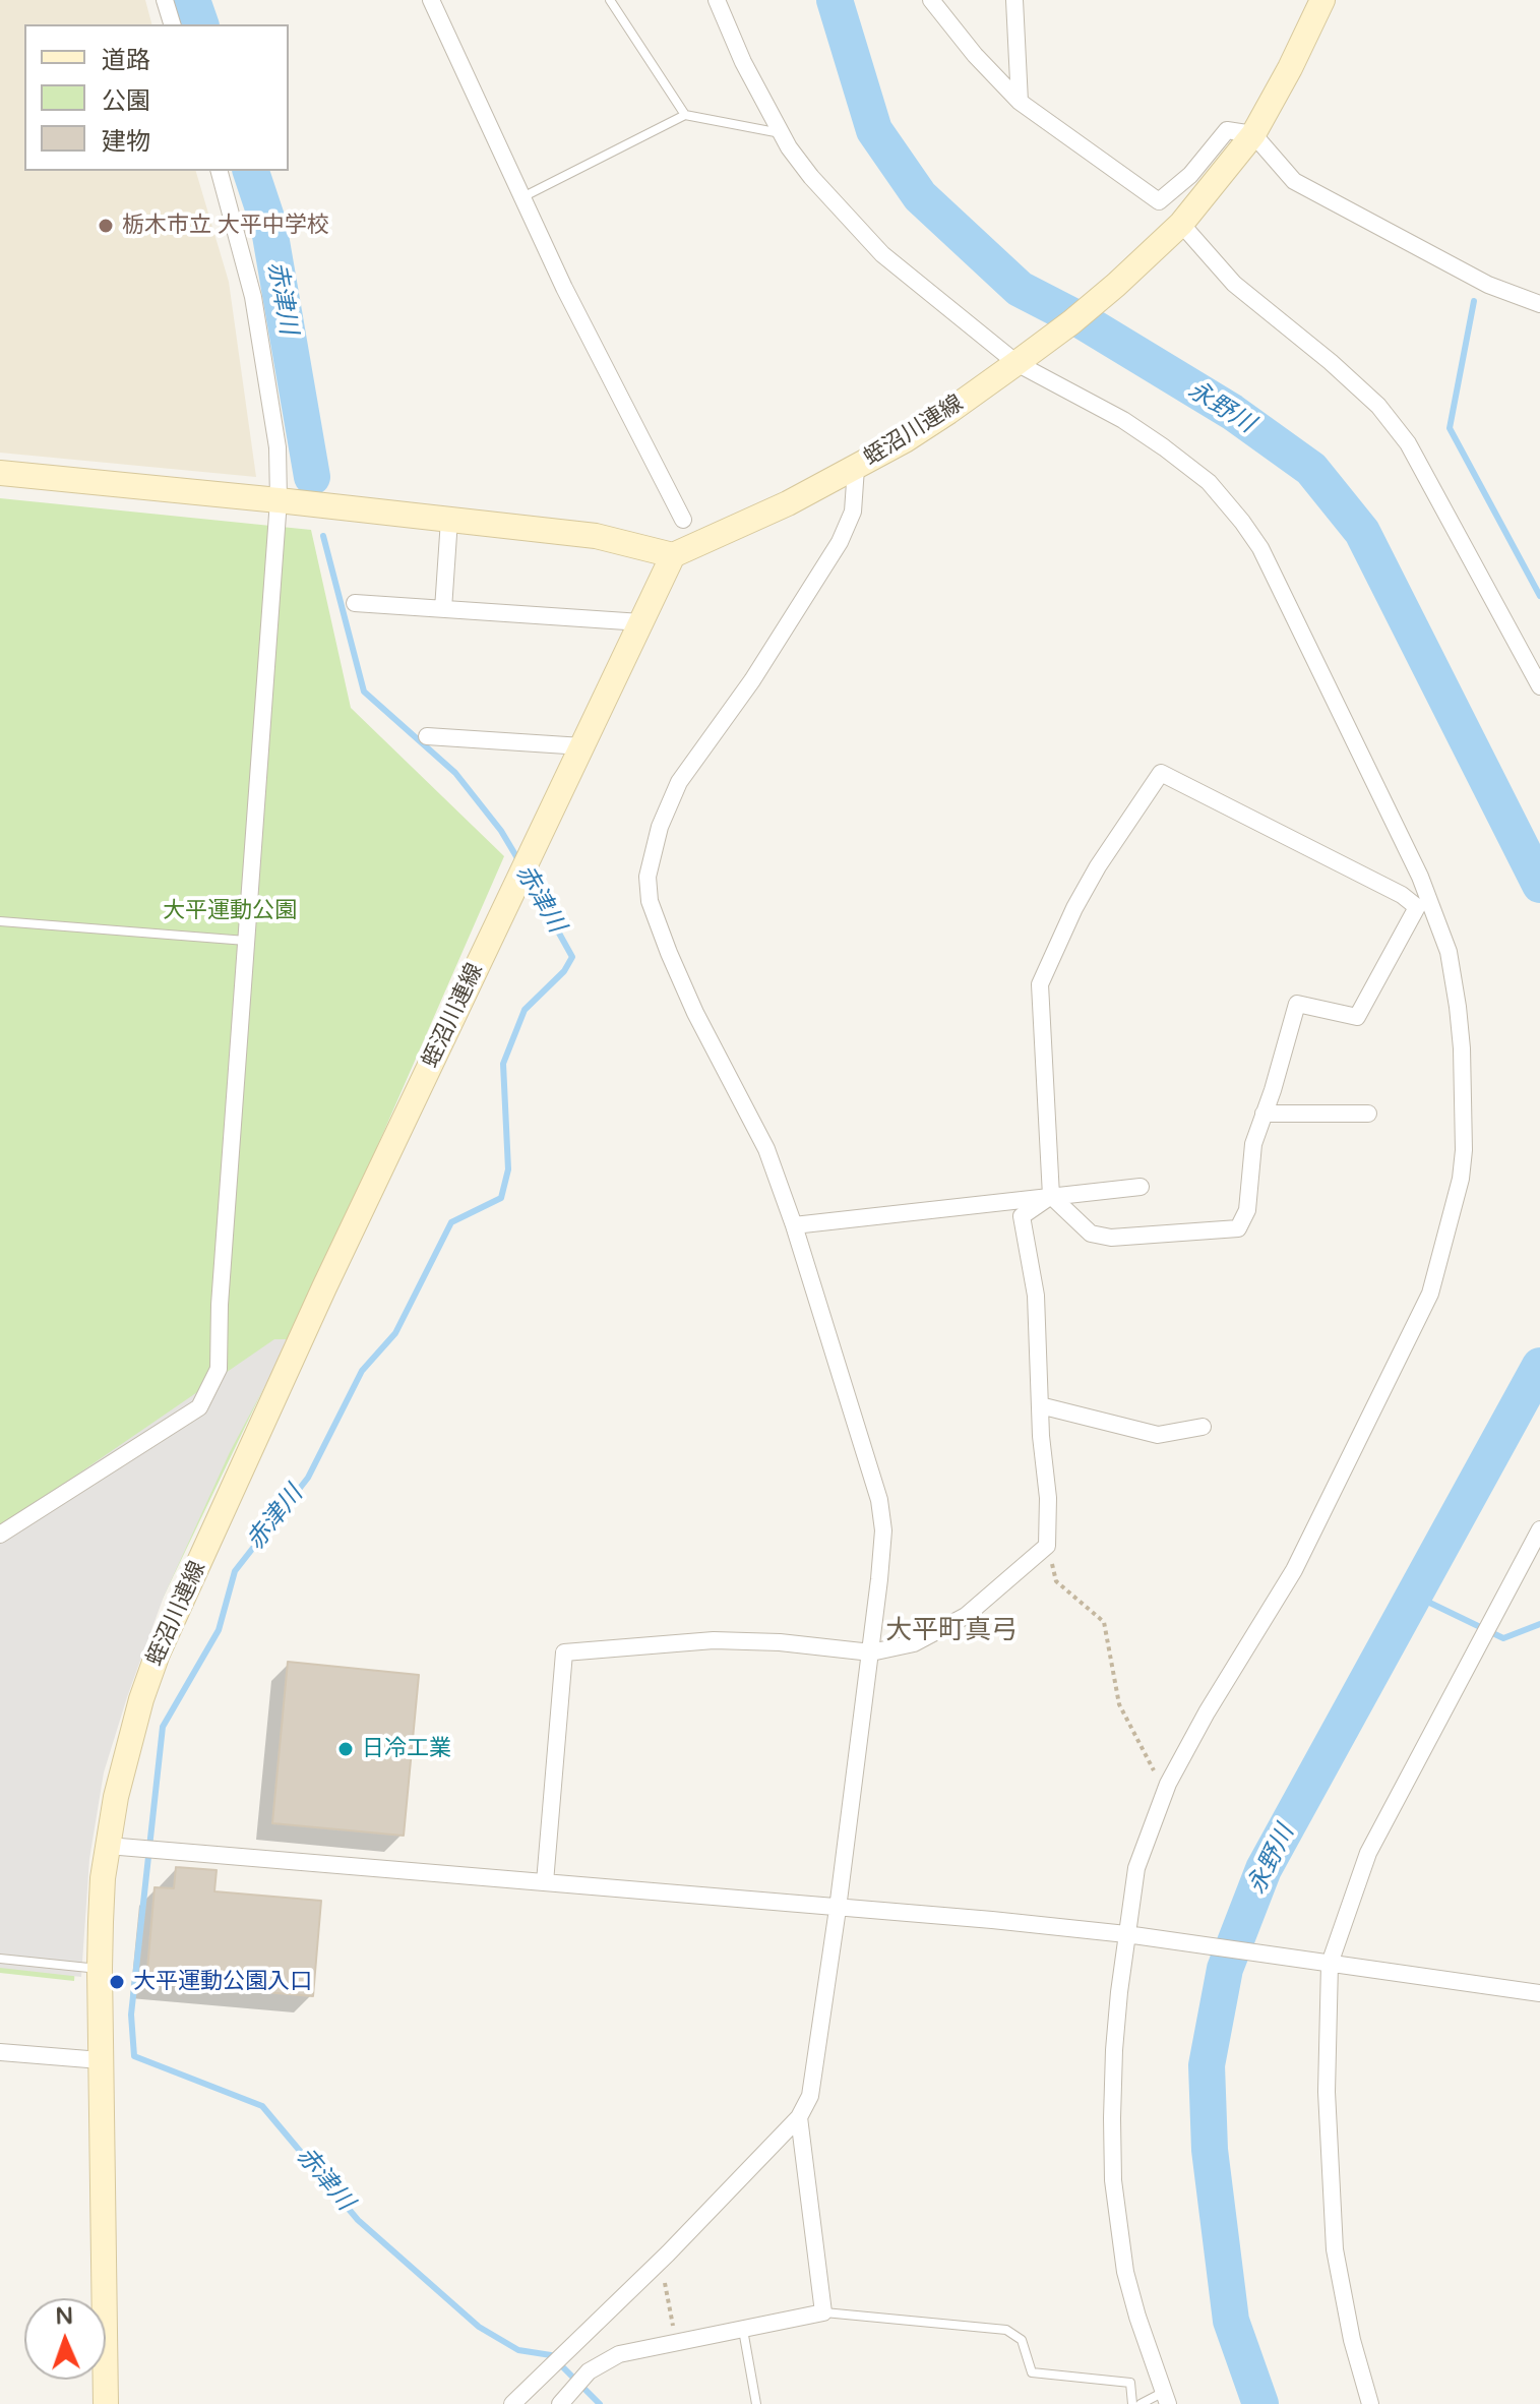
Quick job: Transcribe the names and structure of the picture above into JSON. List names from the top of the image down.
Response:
{
  "streets": {
    "main road": ["蛭沼川連線"]
  },
  "districts": ["大平町真弓"],
  "water": ["赤津川", "永野川"],
  "parks": ["大平運動公園"],
  "places": ["栃木市立 大平中学校", "日冷工業", "大平運動公園入口"],
  "legend": ["道路", "公園", "建物"],
  "north": "top"
}
